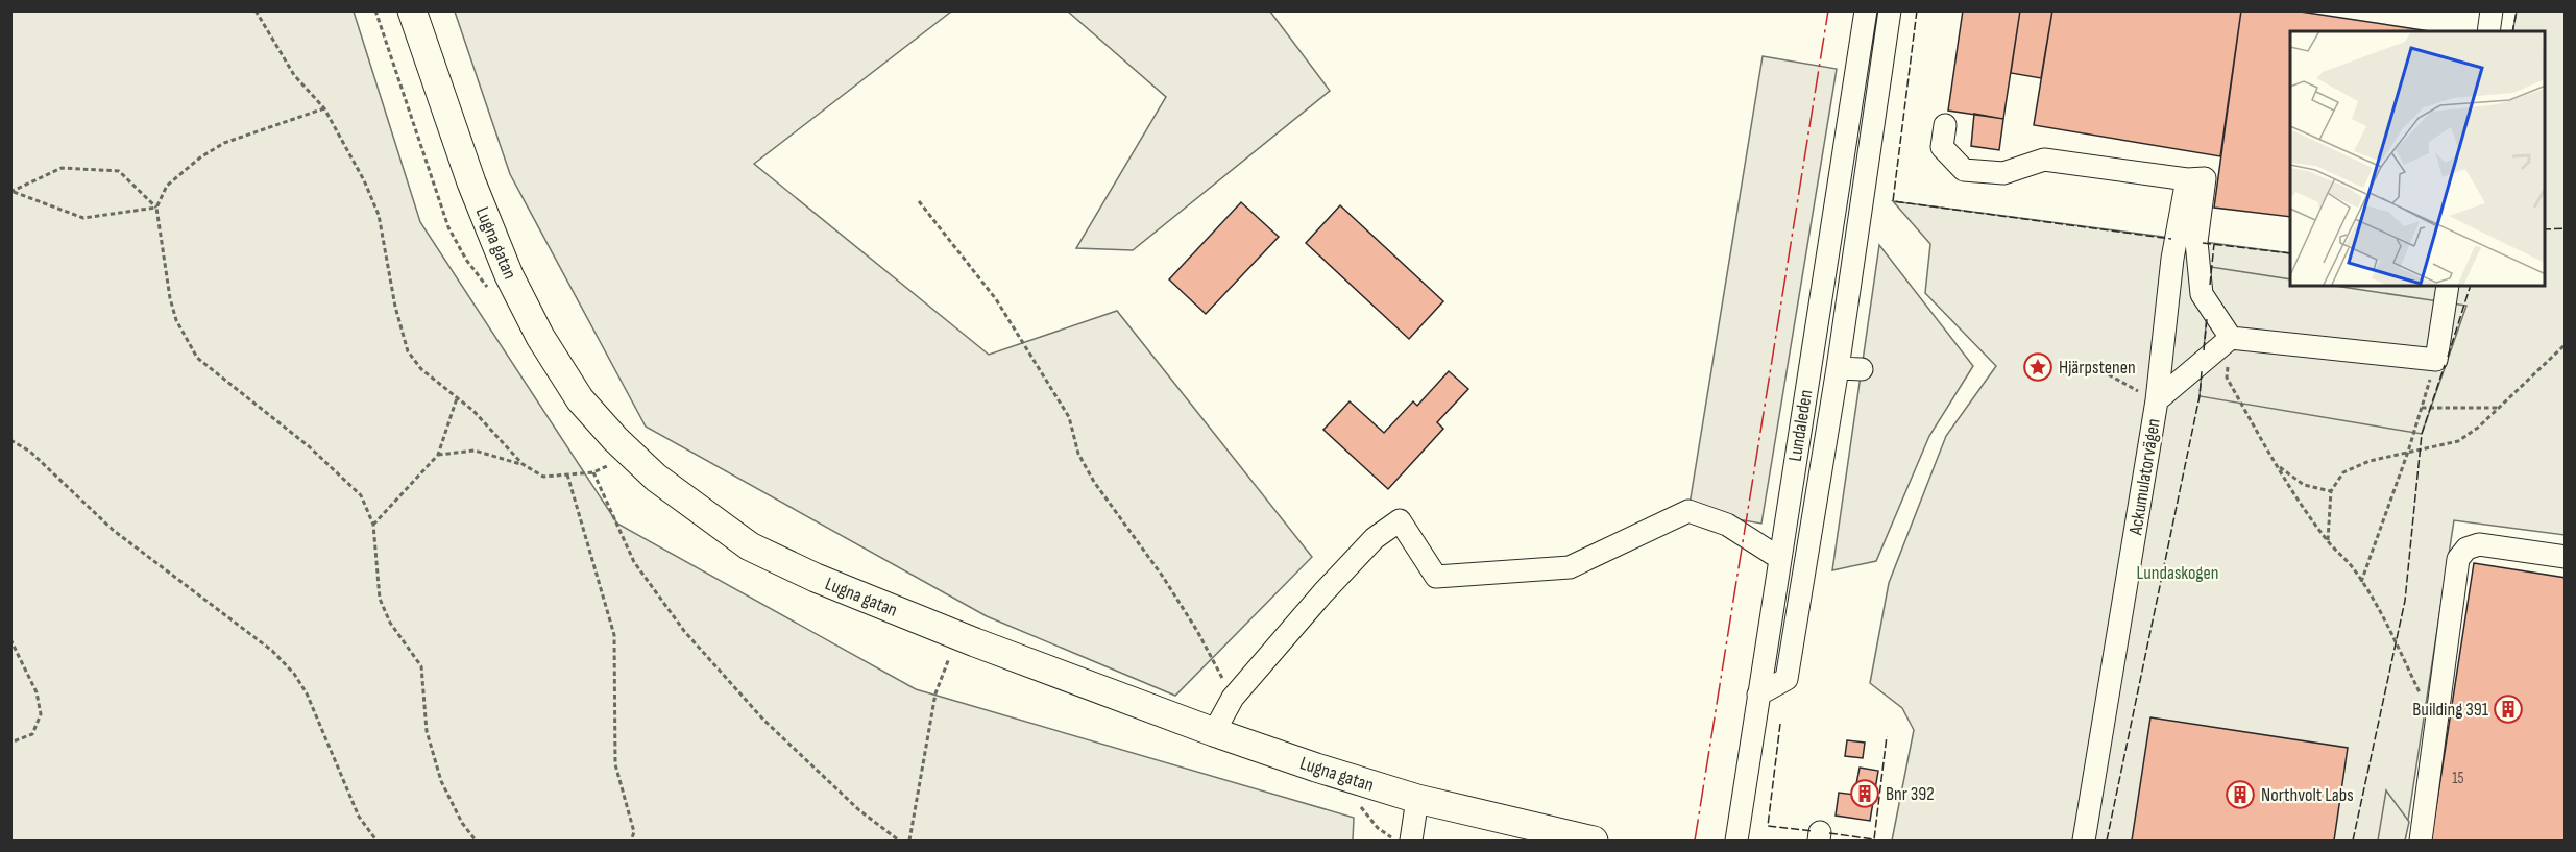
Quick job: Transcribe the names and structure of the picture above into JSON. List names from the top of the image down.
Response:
{
  "streets": {
    "main road": ["Lugna gatan"],
    "street": ["Lundaleden", "Ackumulatorvägen"]
  },
  "parks": ["Lundaskogen"],
  "places": {
    "place": ["Hjärpstenen"],
    "building": ["Building 391", "Bnr 392", "Northvolt Labs"]
  },
  "house_numbers": ["15"]
}
